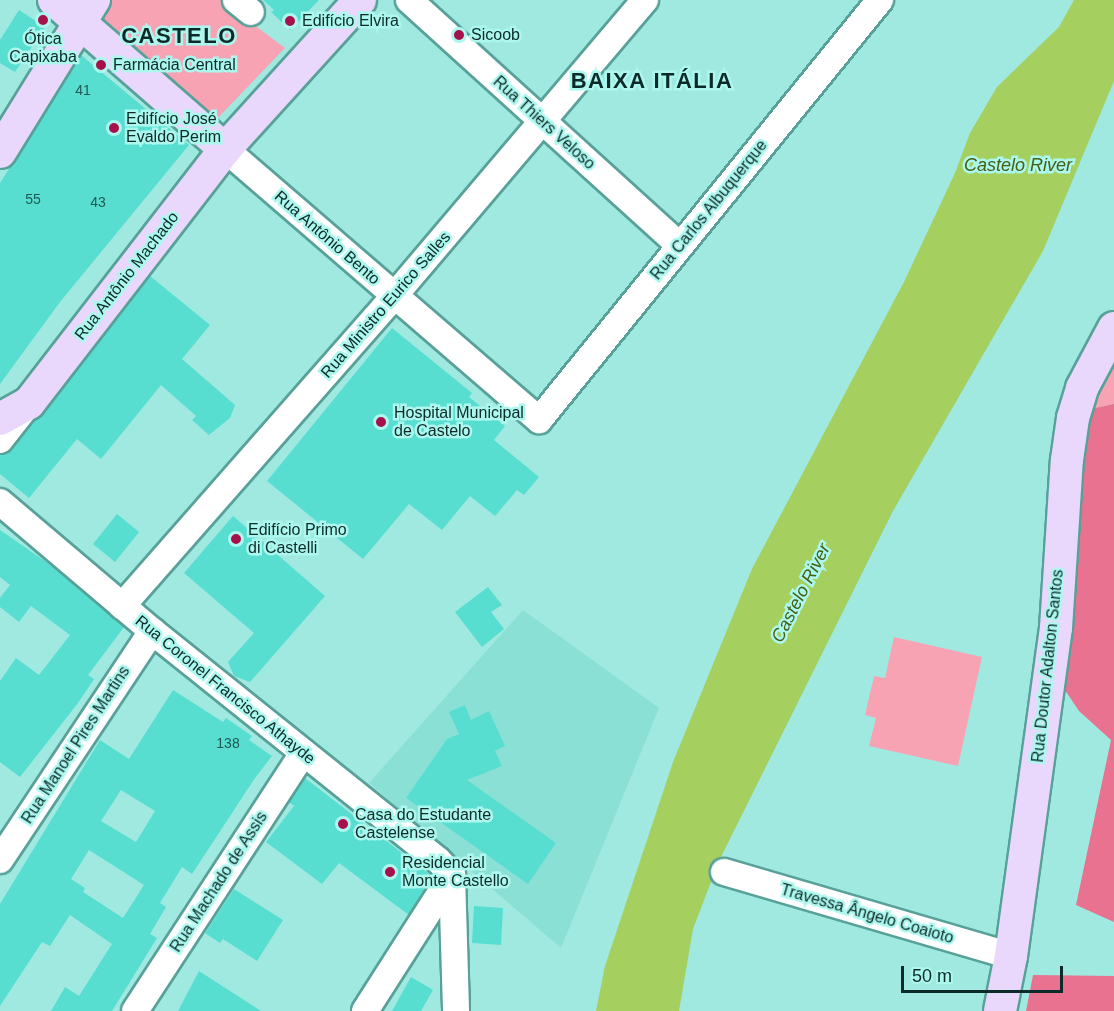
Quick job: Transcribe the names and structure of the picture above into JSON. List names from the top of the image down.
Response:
{
  "streets": {
    "main road": ["Rua Antônio Machado", "Rua Doutor Adalton Santos"],
    "street": [
      "Rua Thiers Veloso",
      "Rua Carlos Albuquerque",
      "Rua Antônio Bento",
      "Rua Ministro Eurico Salles",
      "Rua Coronel Francisco Athayde",
      "Rua Manoel Pires Martins",
      "Rua Machado de Assis",
      "Travessa Ângelo Coaioto"
    ]
  },
  "crossings": [
    ["Rua Thiers Veloso", "Rua Carlos Albuquerque"],
    ["Rua Thiers Veloso", "Rua Ministro Eurico Salles"],
    ["Rua Carlos Albuquerque", "Rua Antônio Bento"],
    ["Rua Antônio Bento", "Rua Antônio Machado"],
    ["Rua Antônio Bento", "Rua Ministro Eurico Salles"],
    ["Rua Ministro Eurico Salles", "Rua Coronel Francisco Athayde"],
    ["Rua Doutor Adalton Santos", "Travessa Ângelo Coaioto"],
    ["Rua Coronel Francisco Athayde", "Rua Manoel Pires Martins"],
    ["Rua Coronel Francisco Athayde", "Rua Machado de Assis"]
  ],
  "districts": ["CASTELO", "BAIXA ITÁLIA"],
  "water": ["Castelo River"],
  "places": [
    "Ótica Capixaba",
    "Edifício Elvira",
    "Sicoob",
    "Farmácia Central",
    "Edifício José Evaldo Perim",
    "Hospital Municipal de Castelo",
    "Edifício Primo di Castelli",
    "Casa do Estudante Castelense",
    "Residencial Monte Castello"
  ],
  "house_numbers": [
    "41",
    "55",
    "43",
    "138"
  ],
  "scale_bar": "50 m"
}
